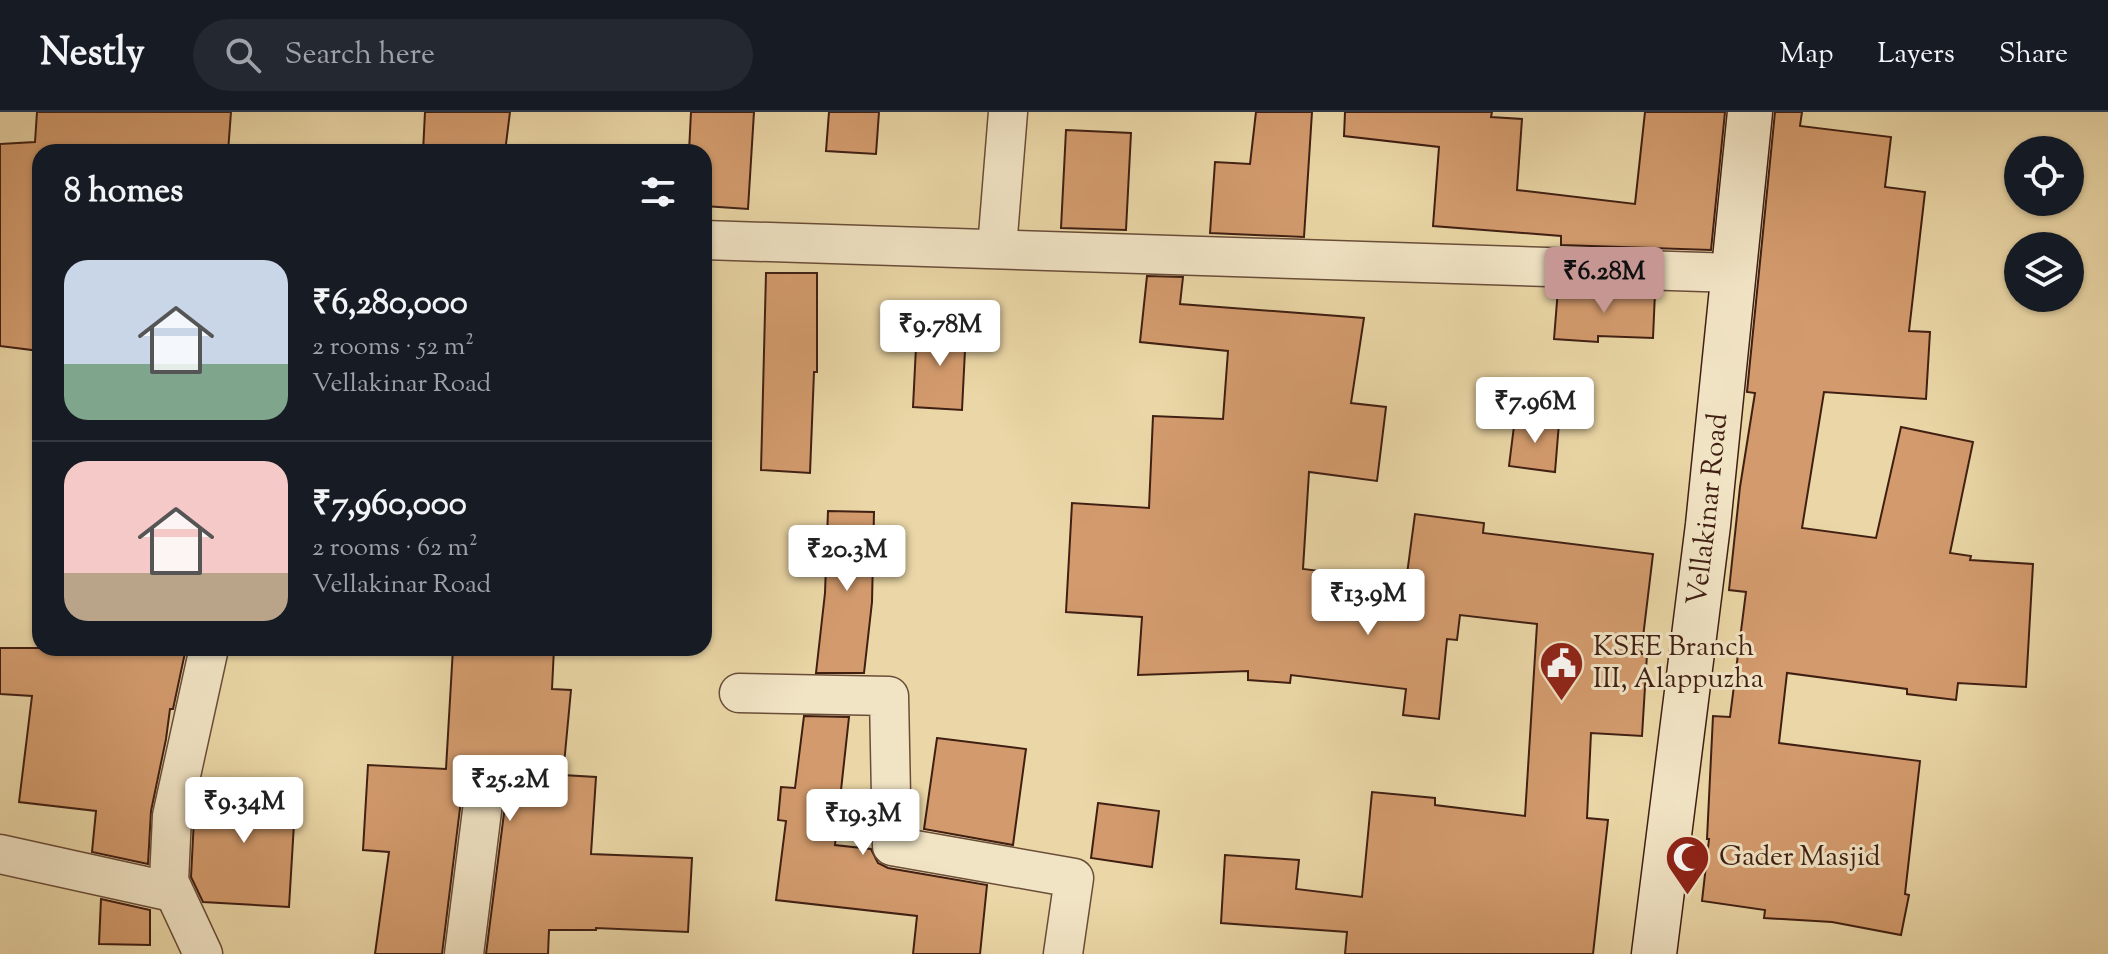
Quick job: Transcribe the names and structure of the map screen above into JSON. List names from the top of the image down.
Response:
{
  "streets": {
    "main road": ["Vellakinar Road"]
  },
  "places": {
    "public building": ["KSFE Branch III, Alappuzha"],
    "mosque": ["Gader Masjid"]
  },
  "page": {
    "header": "Nestly",
    "search": "Search here",
    "nav": ["Map", "Layers", "Share"],
    "heading": "8 homes",
    "list": [
      {
        "name": "₹6,280,000",
        "note": "2 rooms · 52 m² · Vellakinar Road"
      },
      {
        "name": "₹7,960,000",
        "note": "2 rooms · 62 m² · Vellakinar Road"
      }
    ],
    "price": [
      "₹6.28M",
      "₹9.78M",
      "₹7.96M",
      "₹20.3M",
      "₹13.9M",
      "₹25.2M",
      "₹9.34M",
      "₹19.3M"
    ]
  }
}
